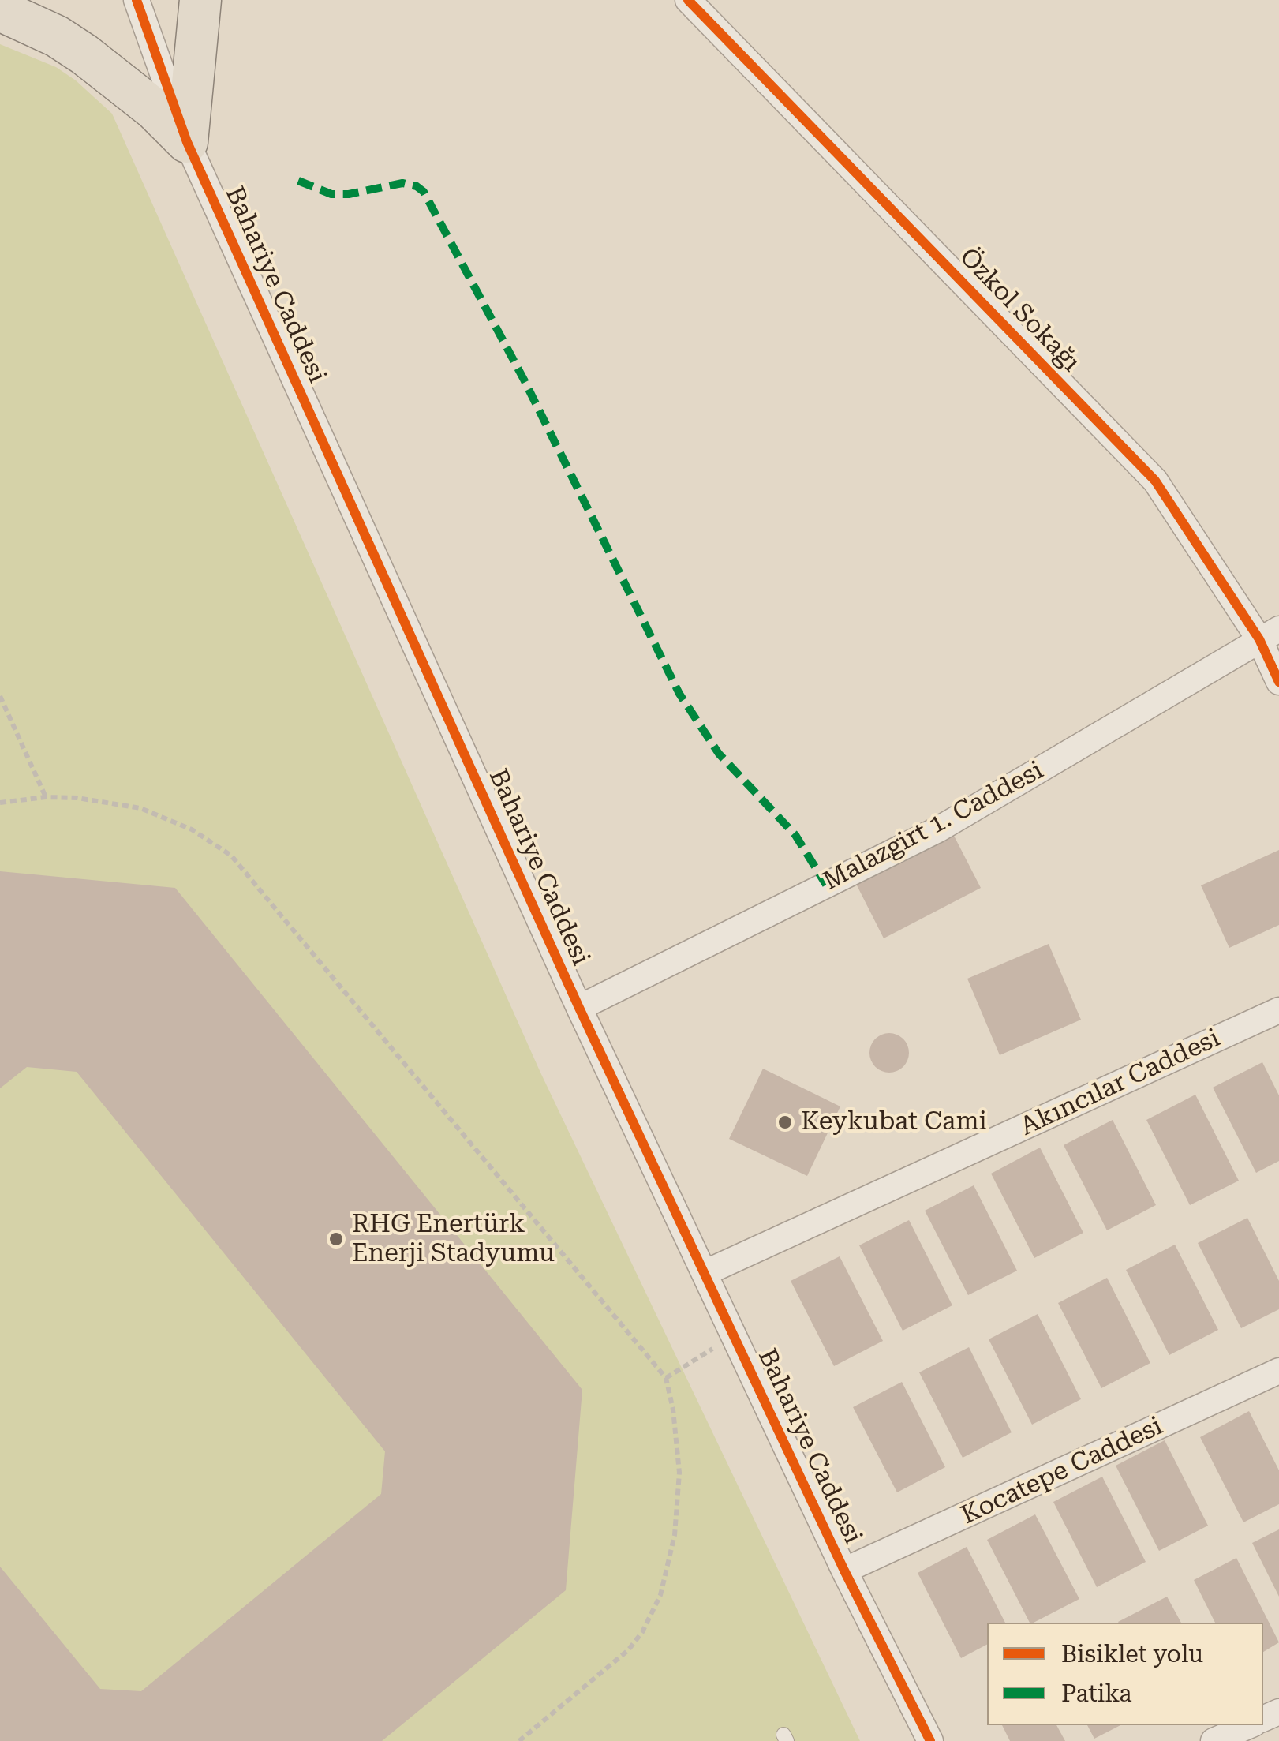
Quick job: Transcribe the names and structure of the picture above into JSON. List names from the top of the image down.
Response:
{
  "streets": {
    "street": [
      "Bahariye Caddesi",
      "Özkol Sokağı",
      "Malazgirt 1. Caddesi",
      "Akıncılar Caddesi",
      "Kocatepe Caddesi"
    ]
  },
  "crossings": [
    ["Bahariye Caddesi", "Malazgirt 1. Caddesi"],
    ["Bahariye Caddesi", "Akıncılar Caddesi"],
    ["Bahariye Caddesi", "Kocatepe Caddesi"],
    ["Özkol Sokağı", "Malazgirt 1. Caddesi"]
  ],
  "places": ["Keykubat Cami", "RHG Enertürk Enerji Stadyumu"],
  "legend": ["Bisiklet yolu", "Patika"]
}
